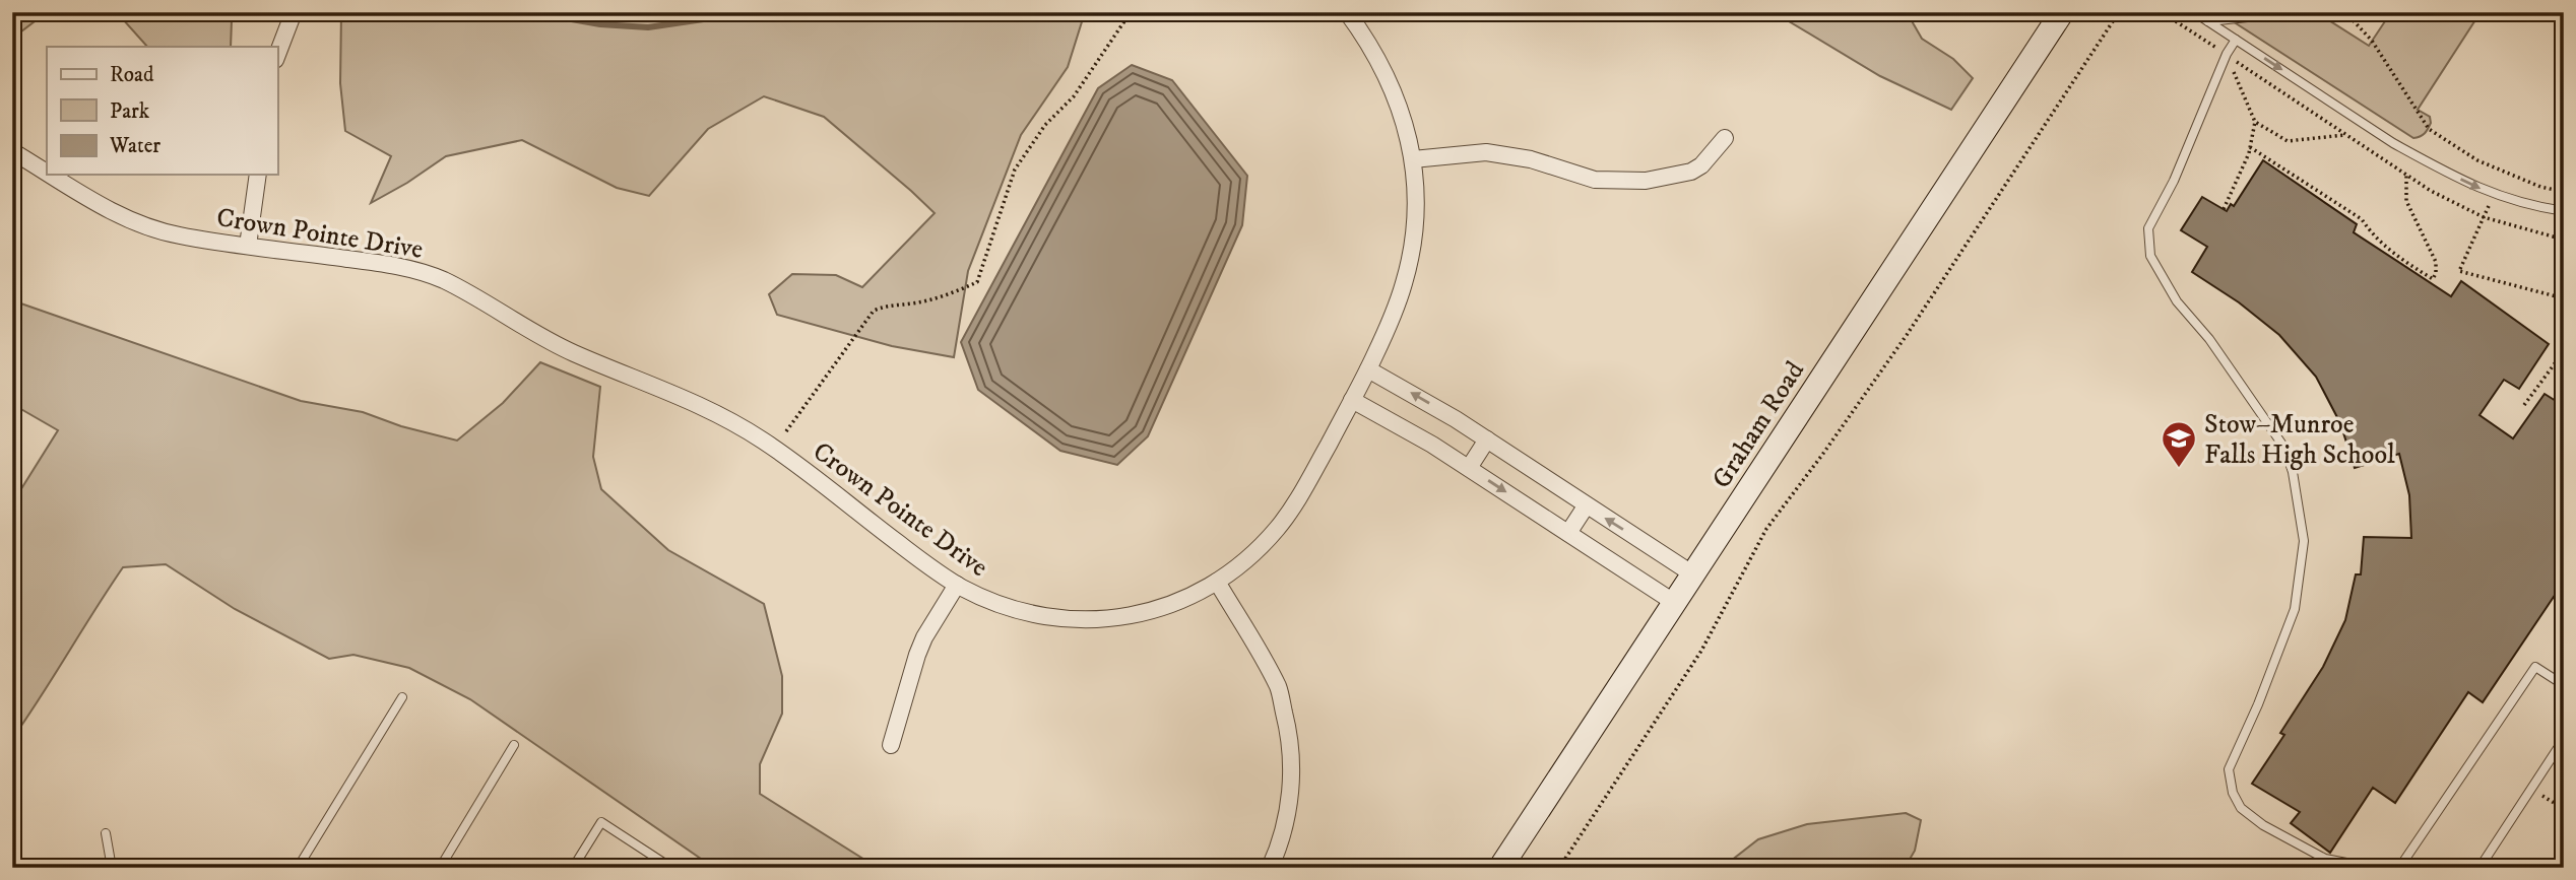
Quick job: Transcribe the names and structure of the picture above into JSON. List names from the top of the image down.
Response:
{
  "streets": {
    "main road": ["Graham Road"],
    "street": ["Crown Pointe Drive"]
  },
  "places": {
    "school or university": ["Stow–Munroe Falls High School"]
  },
  "legend": ["Road", "Park", "Water"]
}
